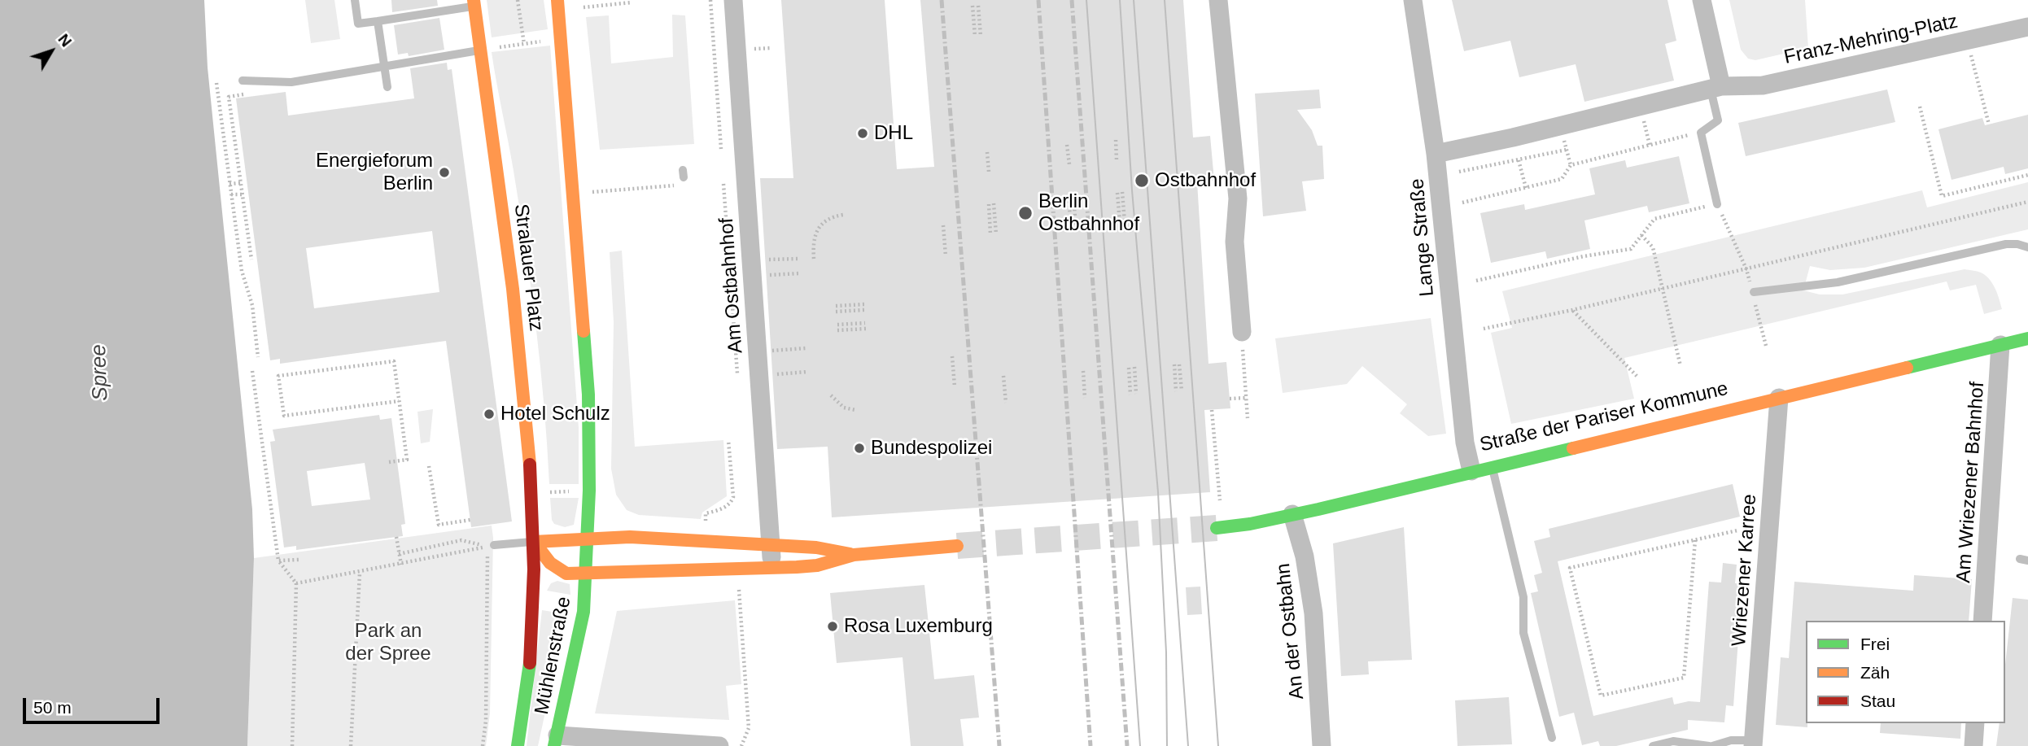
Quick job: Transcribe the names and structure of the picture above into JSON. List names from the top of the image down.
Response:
{
  "streets": {
    "street": [
      "Franz-Mehring-Platz",
      "Lange Straße",
      "Stralauer Platz",
      "Am Ostbahnhof",
      "Straße der Pariser Kommune",
      "Am Wriezener Bahnhof",
      "Wriezener Karree",
      "An der Ostbahn",
      "Mühlenstraße"
    ]
  },
  "crossings": [
    ["Lange Straße", "Straße der Pariser Kommune"],
    ["Stralauer Platz", "Mühlenstraße"],
    ["Straße der Pariser Kommune", "Am Wriezener Bahnhof"],
    ["Straße der Pariser Kommune", "Wriezener Karree"],
    ["Straße der Pariser Kommune", "An der Ostbahn"]
  ],
  "water": ["Spree"],
  "parks": ["Park an der Spree"],
  "places": [
    "DHL",
    "Energieforum Berlin",
    "Ostbahnhof",
    "Berlin Ostbahnhof",
    "Hotel Schulz",
    "Bundespolizei",
    "Rosa Luxemburg"
  ],
  "legend": ["Frei", "Zäh", "Stau"],
  "scale_bar": "50 m",
  "north": "top right"
}
